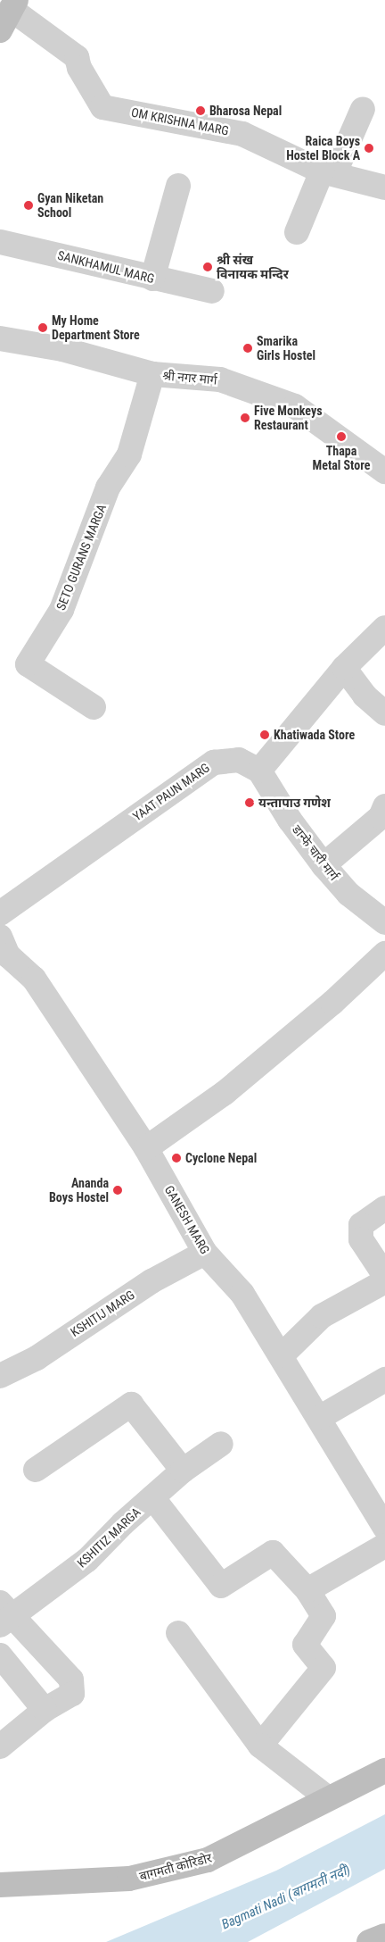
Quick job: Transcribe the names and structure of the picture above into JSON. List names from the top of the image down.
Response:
{
  "streets": {
    "main road": ["बागमती कोरिडोर"],
    "street": [
      "OM KRISHNA MARG",
      "SANKHAMUL MARG",
      "श्री नगर मार्ग",
      "SETO GURANS MARGA",
      "YAAT PAUN MARG",
      "डान्फे चारी मार्ग",
      "GANESH MARG",
      "KSHITIJ MARG",
      "KSHITIZ MARGA"
    ]
  },
  "crossings": [
    ["श्री नगर मार्ग", "SETO GURANS MARGA"],
    ["YAAT PAUN MARG", "डान्फे चारी मार्ग"],
    ["GANESH MARG", "KSHITIJ MARG"]
  ],
  "water": ["Bagmati Nadi (बागमती नदी)"],
  "places": [
    "Bharosa Nepal",
    "Raica Boys Hostel Block A",
    "Gyan Niketan School",
    "श्री संख विनायक मन्दिर",
    "My Home Department Store",
    "Smarika Girls Hostel",
    "Five Monkeys Restaurant",
    "Thapa Metal Store",
    "Khatiwada Store",
    "यन्तापाउ गणेश",
    "Cyclone Nepal",
    "Ananda Boys Hostel"
  ]
}
